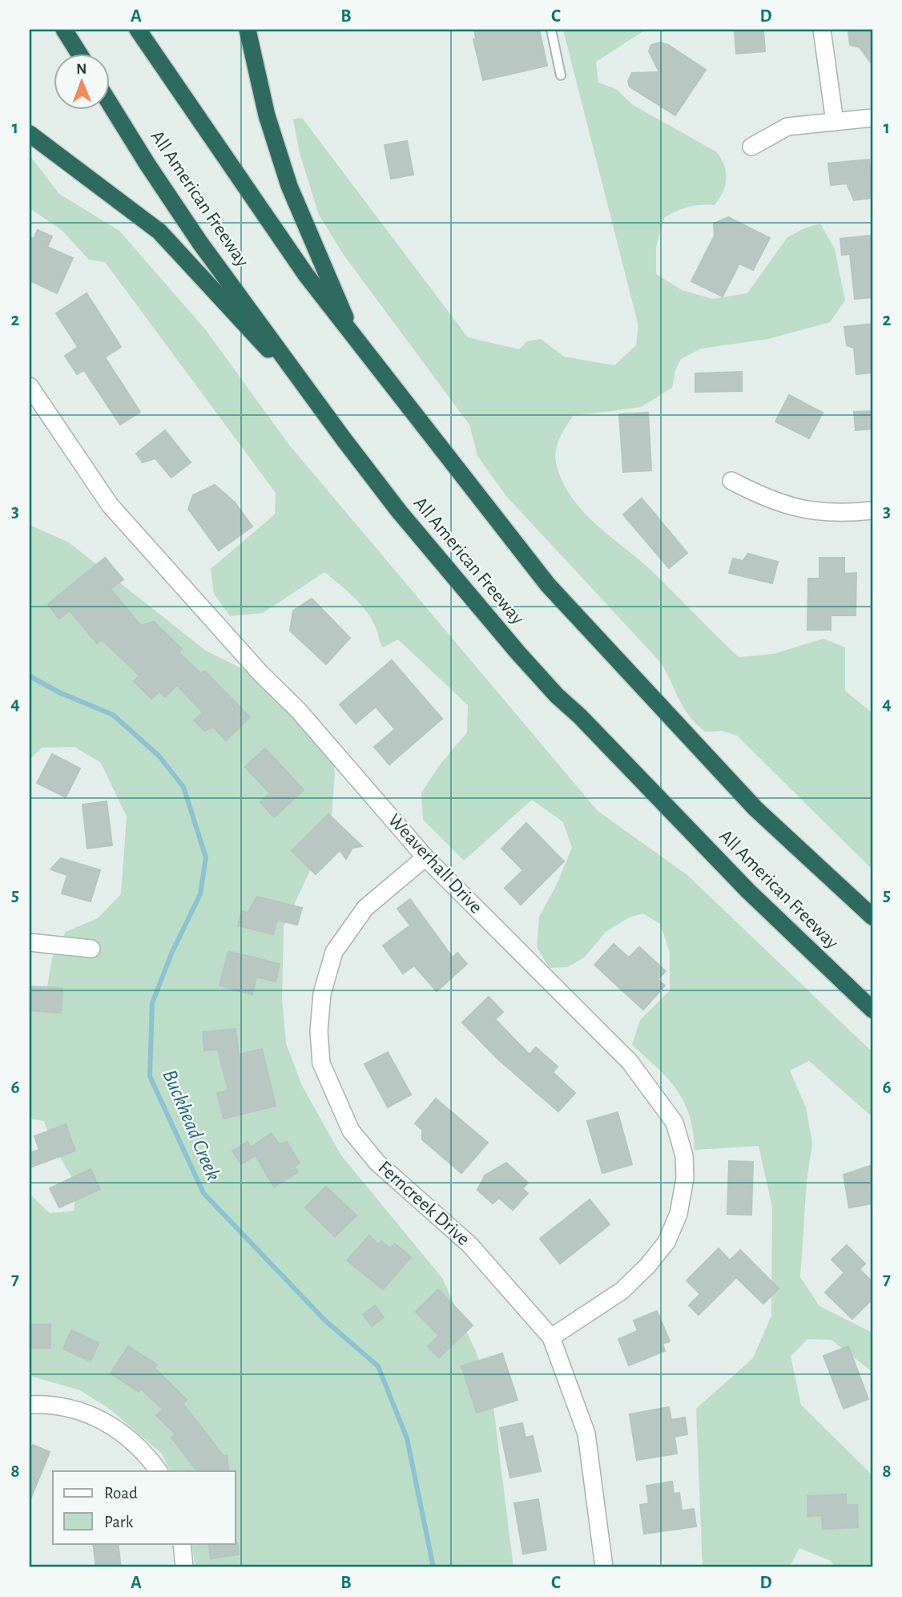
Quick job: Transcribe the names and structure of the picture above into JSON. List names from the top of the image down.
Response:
{
  "streets": {
    "highway": ["All American Freeway"],
    "street": ["Weaverhall Drive", "Ferncreek Drive"]
  },
  "crossings": [
    ["Weaverhall Drive", "Ferncreek Drive"]
  ],
  "water": ["Buckhead Creek"],
  "legend": ["Road", "Park"],
  "north": "top",
  "grid": {
    "columns": [
      "A",
      "B",
      "C",
      "D"
    ],
    "rows": [
      "1",
      "2",
      "3",
      "4",
      "5",
      "6",
      "7",
      "8"
    ]
  }
}
